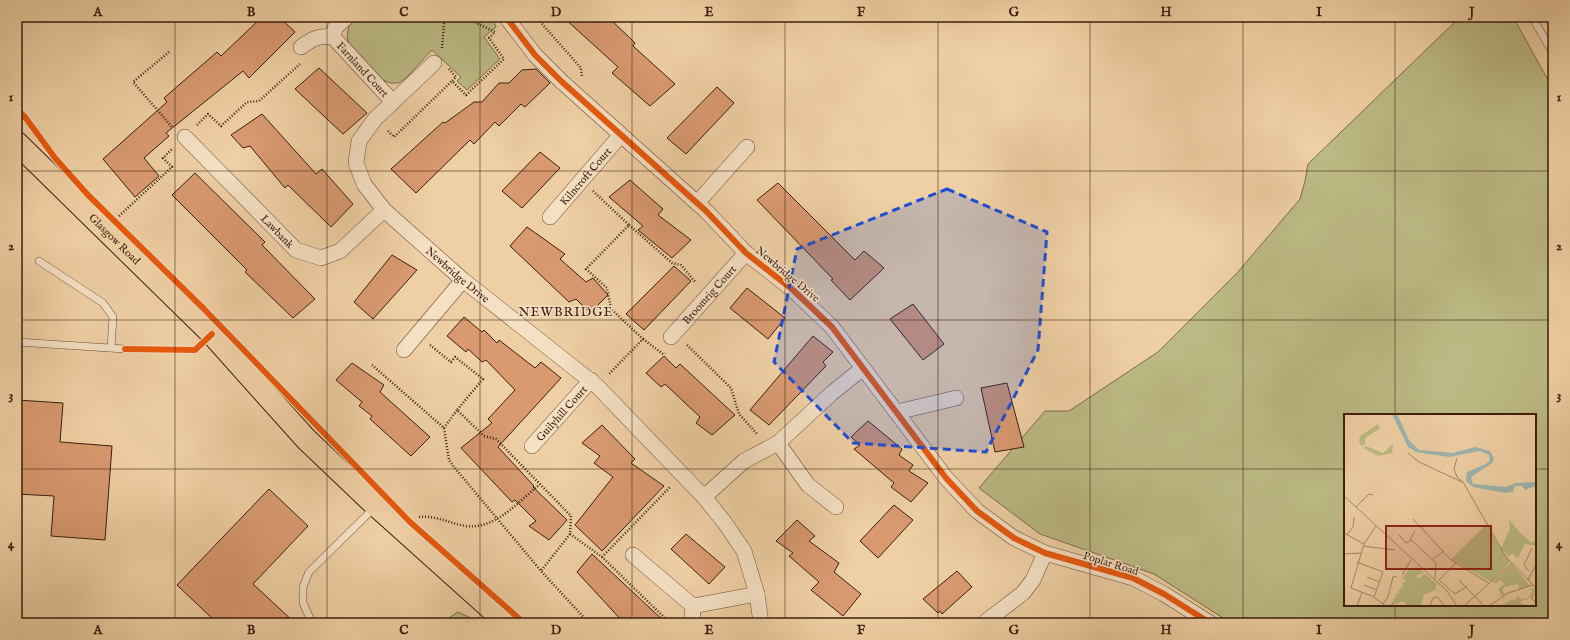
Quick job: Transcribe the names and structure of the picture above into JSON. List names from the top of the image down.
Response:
{
  "streets": {
    "highway": ["Glasgow Road"],
    "street": [
      "Farnland Court",
      "Kilncroft Court",
      "Lawbank",
      "Newbridge Drive",
      "Broomrig Court",
      "Guilyhill Court",
      "Poplar Road"
    ]
  },
  "crossings": [
    ["Farnland Court", "Newbridge Drive"],
    ["Kilncroft Court", "Newbridge Drive"],
    ["Lawbank", "Newbridge Drive"],
    ["Newbridge Drive", "Broomrig Court"],
    ["Newbridge Drive", "Guilyhill Court"],
    ["Newbridge Drive", "Poplar Road"]
  ],
  "districts": ["NEWBRIDGE"],
  "grid": {
    "columns": [
      "A",
      "B",
      "C",
      "D",
      "E",
      "F",
      "G",
      "H",
      "I",
      "J"
    ],
    "rows": [
      "1",
      "2",
      "3",
      "4"
    ]
  }
}
